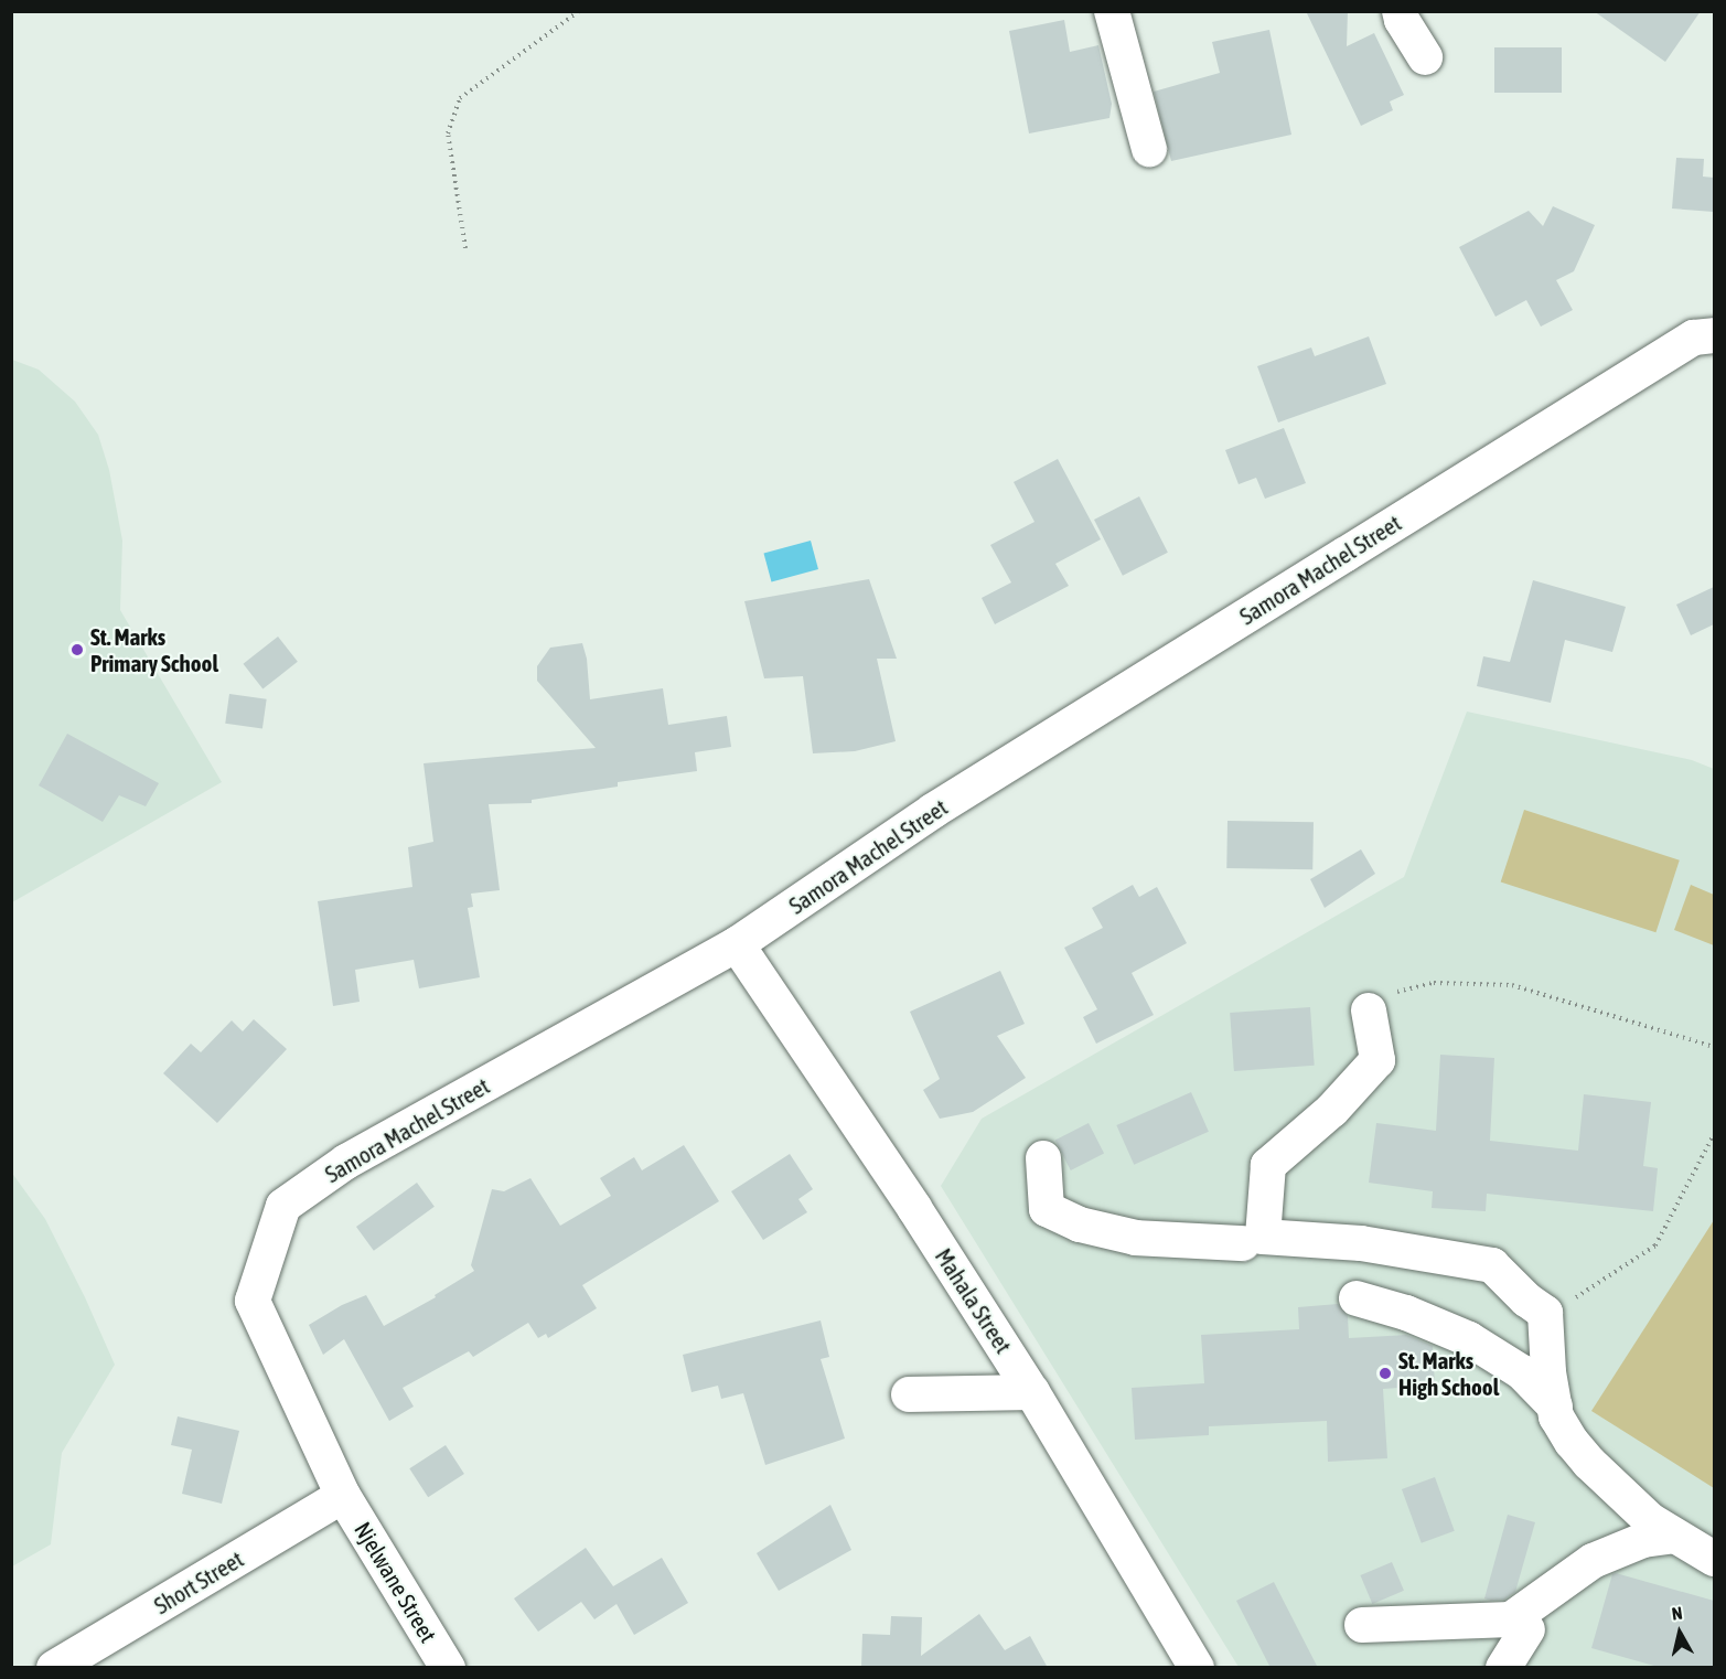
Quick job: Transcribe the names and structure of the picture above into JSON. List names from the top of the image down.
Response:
{
  "streets": {
    "street": [
      "Samora Machel Street",
      "Mahala Street",
      "Short Street",
      "Njelwane Street"
    ]
  },
  "crossings": [
    ["Samora Machel Street", "Mahala Street"],
    ["Samora Machel Street", "Short Street"],
    ["Samora Machel Street", "Njelwane Street"],
    ["Short Street", "Njelwane Street"]
  ],
  "places": ["St. Marks Primary School", "St. Marks High School"],
  "north": "top"
}
